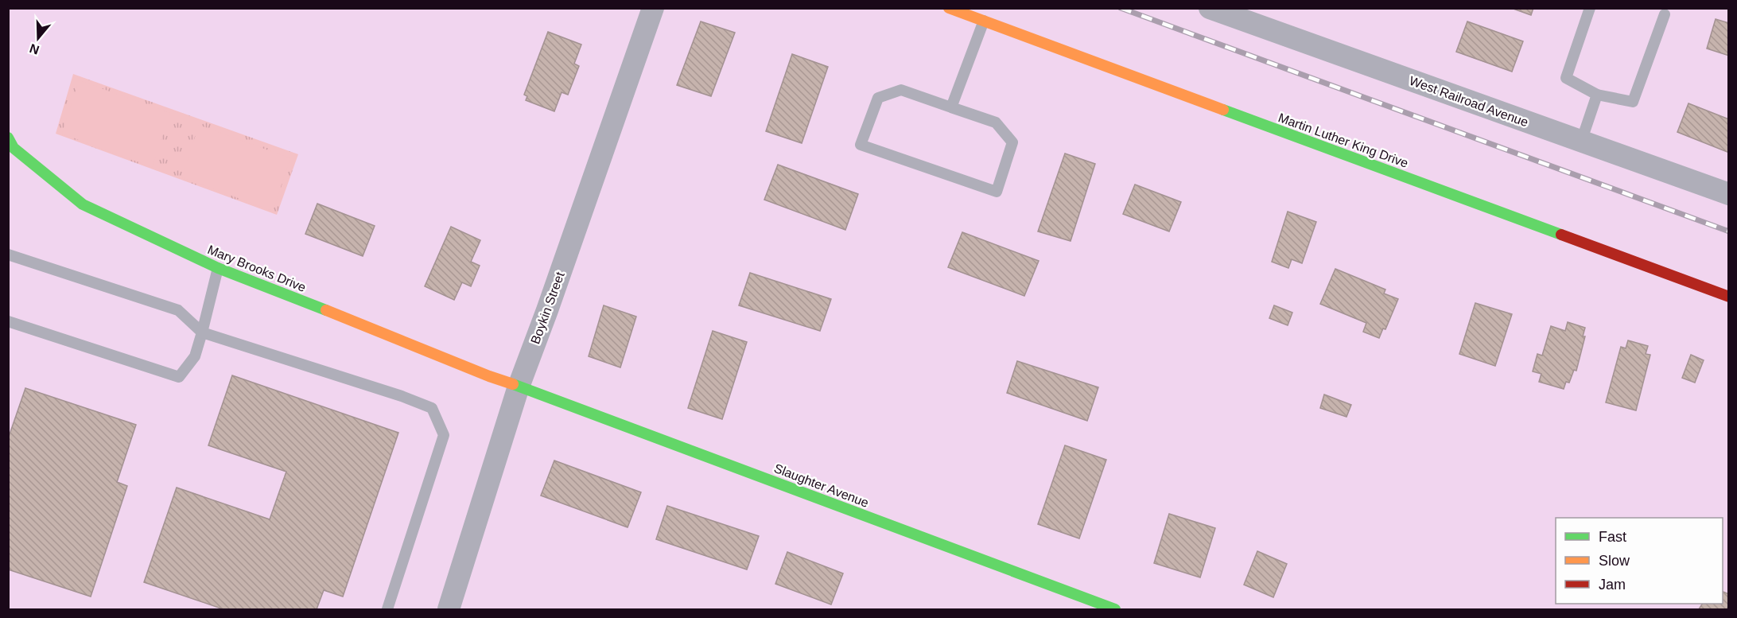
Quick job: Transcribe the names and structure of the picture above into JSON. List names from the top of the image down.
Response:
{
  "streets": {
    "street": [
      "West Railroad Avenue",
      "Martin Luther King Drive",
      "Mary Brooks Drive",
      "Boykin Street",
      "Slaughter Avenue"
    ]
  },
  "crossings": [
    ["Mary Brooks Drive", "Boykin Street"],
    ["Mary Brooks Drive", "Slaughter Avenue"],
    ["Boykin Street", "Slaughter Avenue"]
  ],
  "legend": ["Fast", "Slow", "Jam"],
  "north": "bottom"
}
